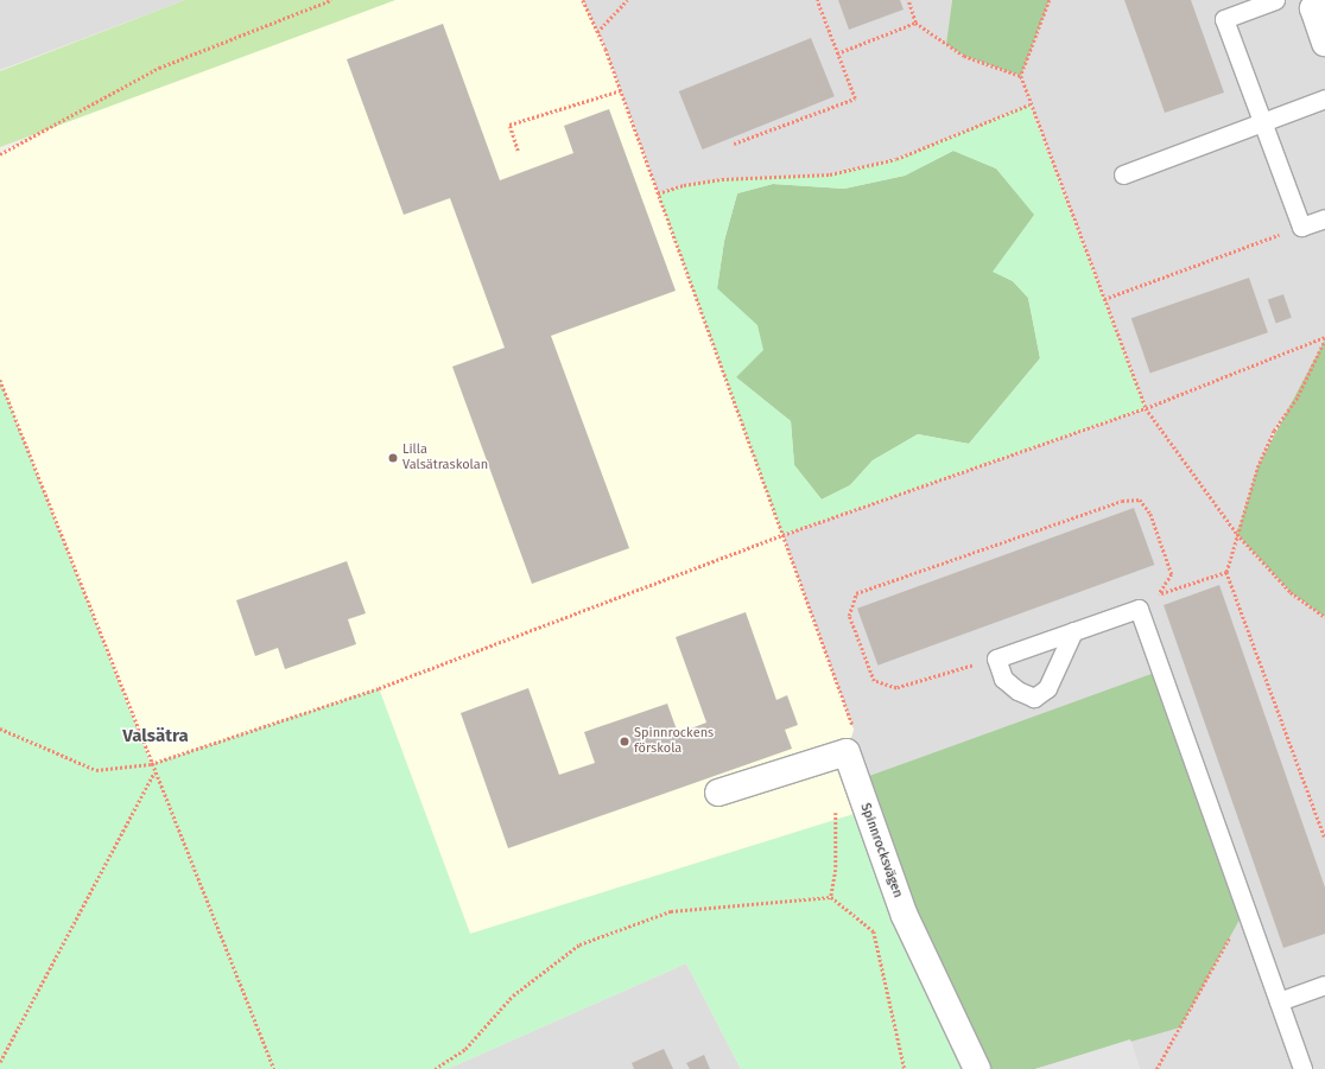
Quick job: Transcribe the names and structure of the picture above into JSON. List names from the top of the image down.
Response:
{
  "streets": {
    "street": ["Spinnrocksvägen"]
  },
  "districts": ["Valsätra"],
  "places": ["Lilla Valsätraskolan", "Spinnrockens förskola"]
}
